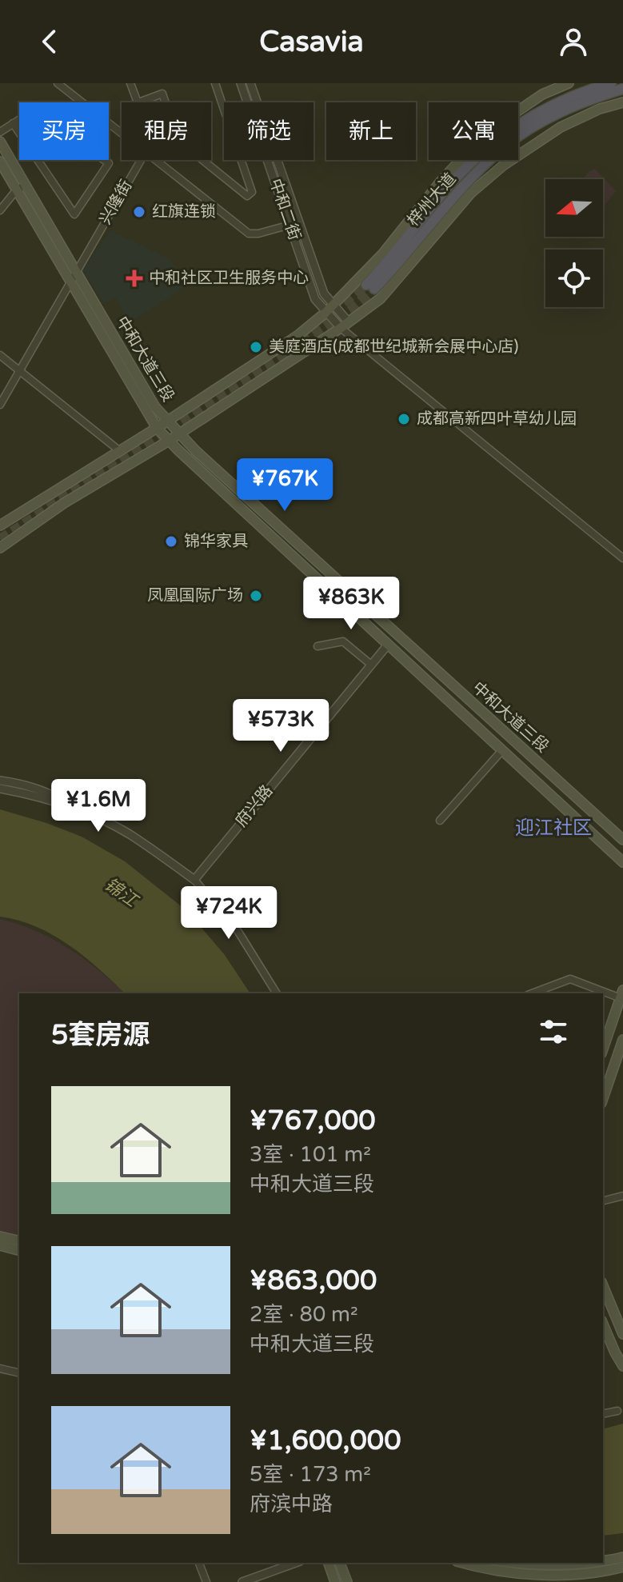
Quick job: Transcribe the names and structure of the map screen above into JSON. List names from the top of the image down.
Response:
{
  "streets": {
    "highway": ["梓州大道"],
    "main road": ["中和大道三段"],
    "street": ["兴隆街", "中和二街", "府兴路"]
  },
  "crossings": [
    ["兴隆街", "中和大道三段"],
    ["中和大道三段", "府兴路"]
  ],
  "districts": ["迎江社区"],
  "water": ["锦江"],
  "places": {
    "other": [
      "红旗连锁",
      "美庭酒店(成都世纪城新会展中心店)",
      "成都高新四叶草幼儿园",
      "锦华家具",
      "凤凰国际广场"
    ],
    "health": ["中和社区卫生服务中心"]
  },
  "north": "left",
  "page": {
    "header": "Casavia",
    "chip": [
      "买房",
      "租房",
      "筛选",
      "新上",
      "公寓"
    ],
    "price": [
      "¥767K",
      "¥863K",
      "¥573K",
      "¥1.6M",
      "¥724K"
    ],
    "heading": "5套房源",
    "list": [
      {
        "name": "¥767,000",
        "note": "3室 · 101 m² · 中和大道三段"
      },
      {
        "name": "¥863,000",
        "note": "2室 · 80 m² · 中和大道三段"
      },
      {
        "name": "¥1,600,000",
        "note": "5室 · 173 m² · 府滨中路"
      }
    ]
  }
}
